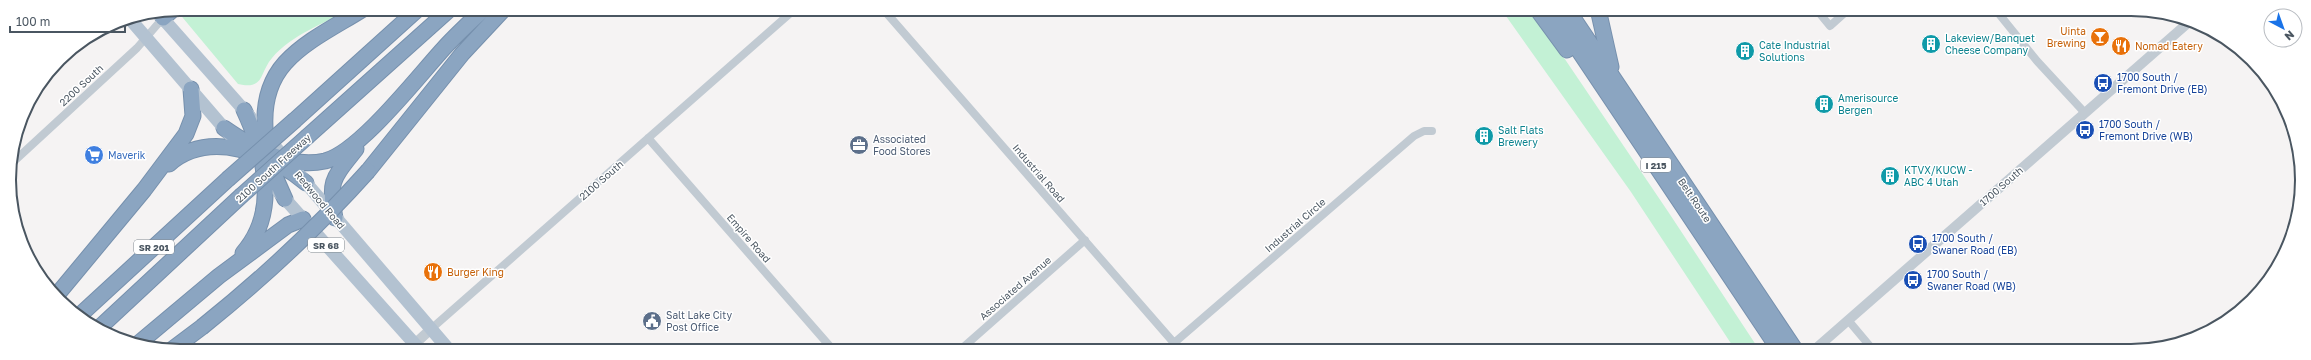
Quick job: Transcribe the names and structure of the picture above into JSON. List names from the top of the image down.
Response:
{
  "streets": {
    "highway": [
      "I 215",
      "2100 South Freeway",
      "Belt Route",
      "SR 201"
    ],
    "main road": ["Redwood Road", "SR 68"],
    "street": [
      "2200 South",
      "Industrial Road",
      "2100 South",
      "1700 South",
      "Industrial Circle",
      "Empire Road",
      "Associated Avenue"
    ]
  },
  "crossings": [
    ["2200 South", "SR 68"],
    ["Industrial Road", "Industrial Circle"],
    ["Industrial Road", "Associated Avenue"],
    ["2100 South", "Redwood Road"],
    ["2100 South", "Empire Road"]
  ],
  "places": {
    "bar": ["Uinta Brewing"],
    "building": [
      "Lakeview/Banquet Cheese Company",
      "Cate Industrial Solutions",
      "Amerisource Bergen",
      "Salt Flats Brewery",
      "KTVX/KUCW - ABC 4 Utah"
    ],
    "restaurant": ["Nomad Eatery", "Burger King"],
    "bus stop": [
      "1700 South / Fremont Drive (EB)",
      "1700 South / Fremont Drive (WB)",
      "1700 South / Swaner Road (EB)",
      "1700 South / Swaner Road (WB)"
    ],
    "office": ["Associated Food Stores"],
    "supermarket": ["Maverik"],
    "public building": ["Salt Lake City Post Office"]
  },
  "scale_bar": "100 m",
  "north": "bottom right"
}
